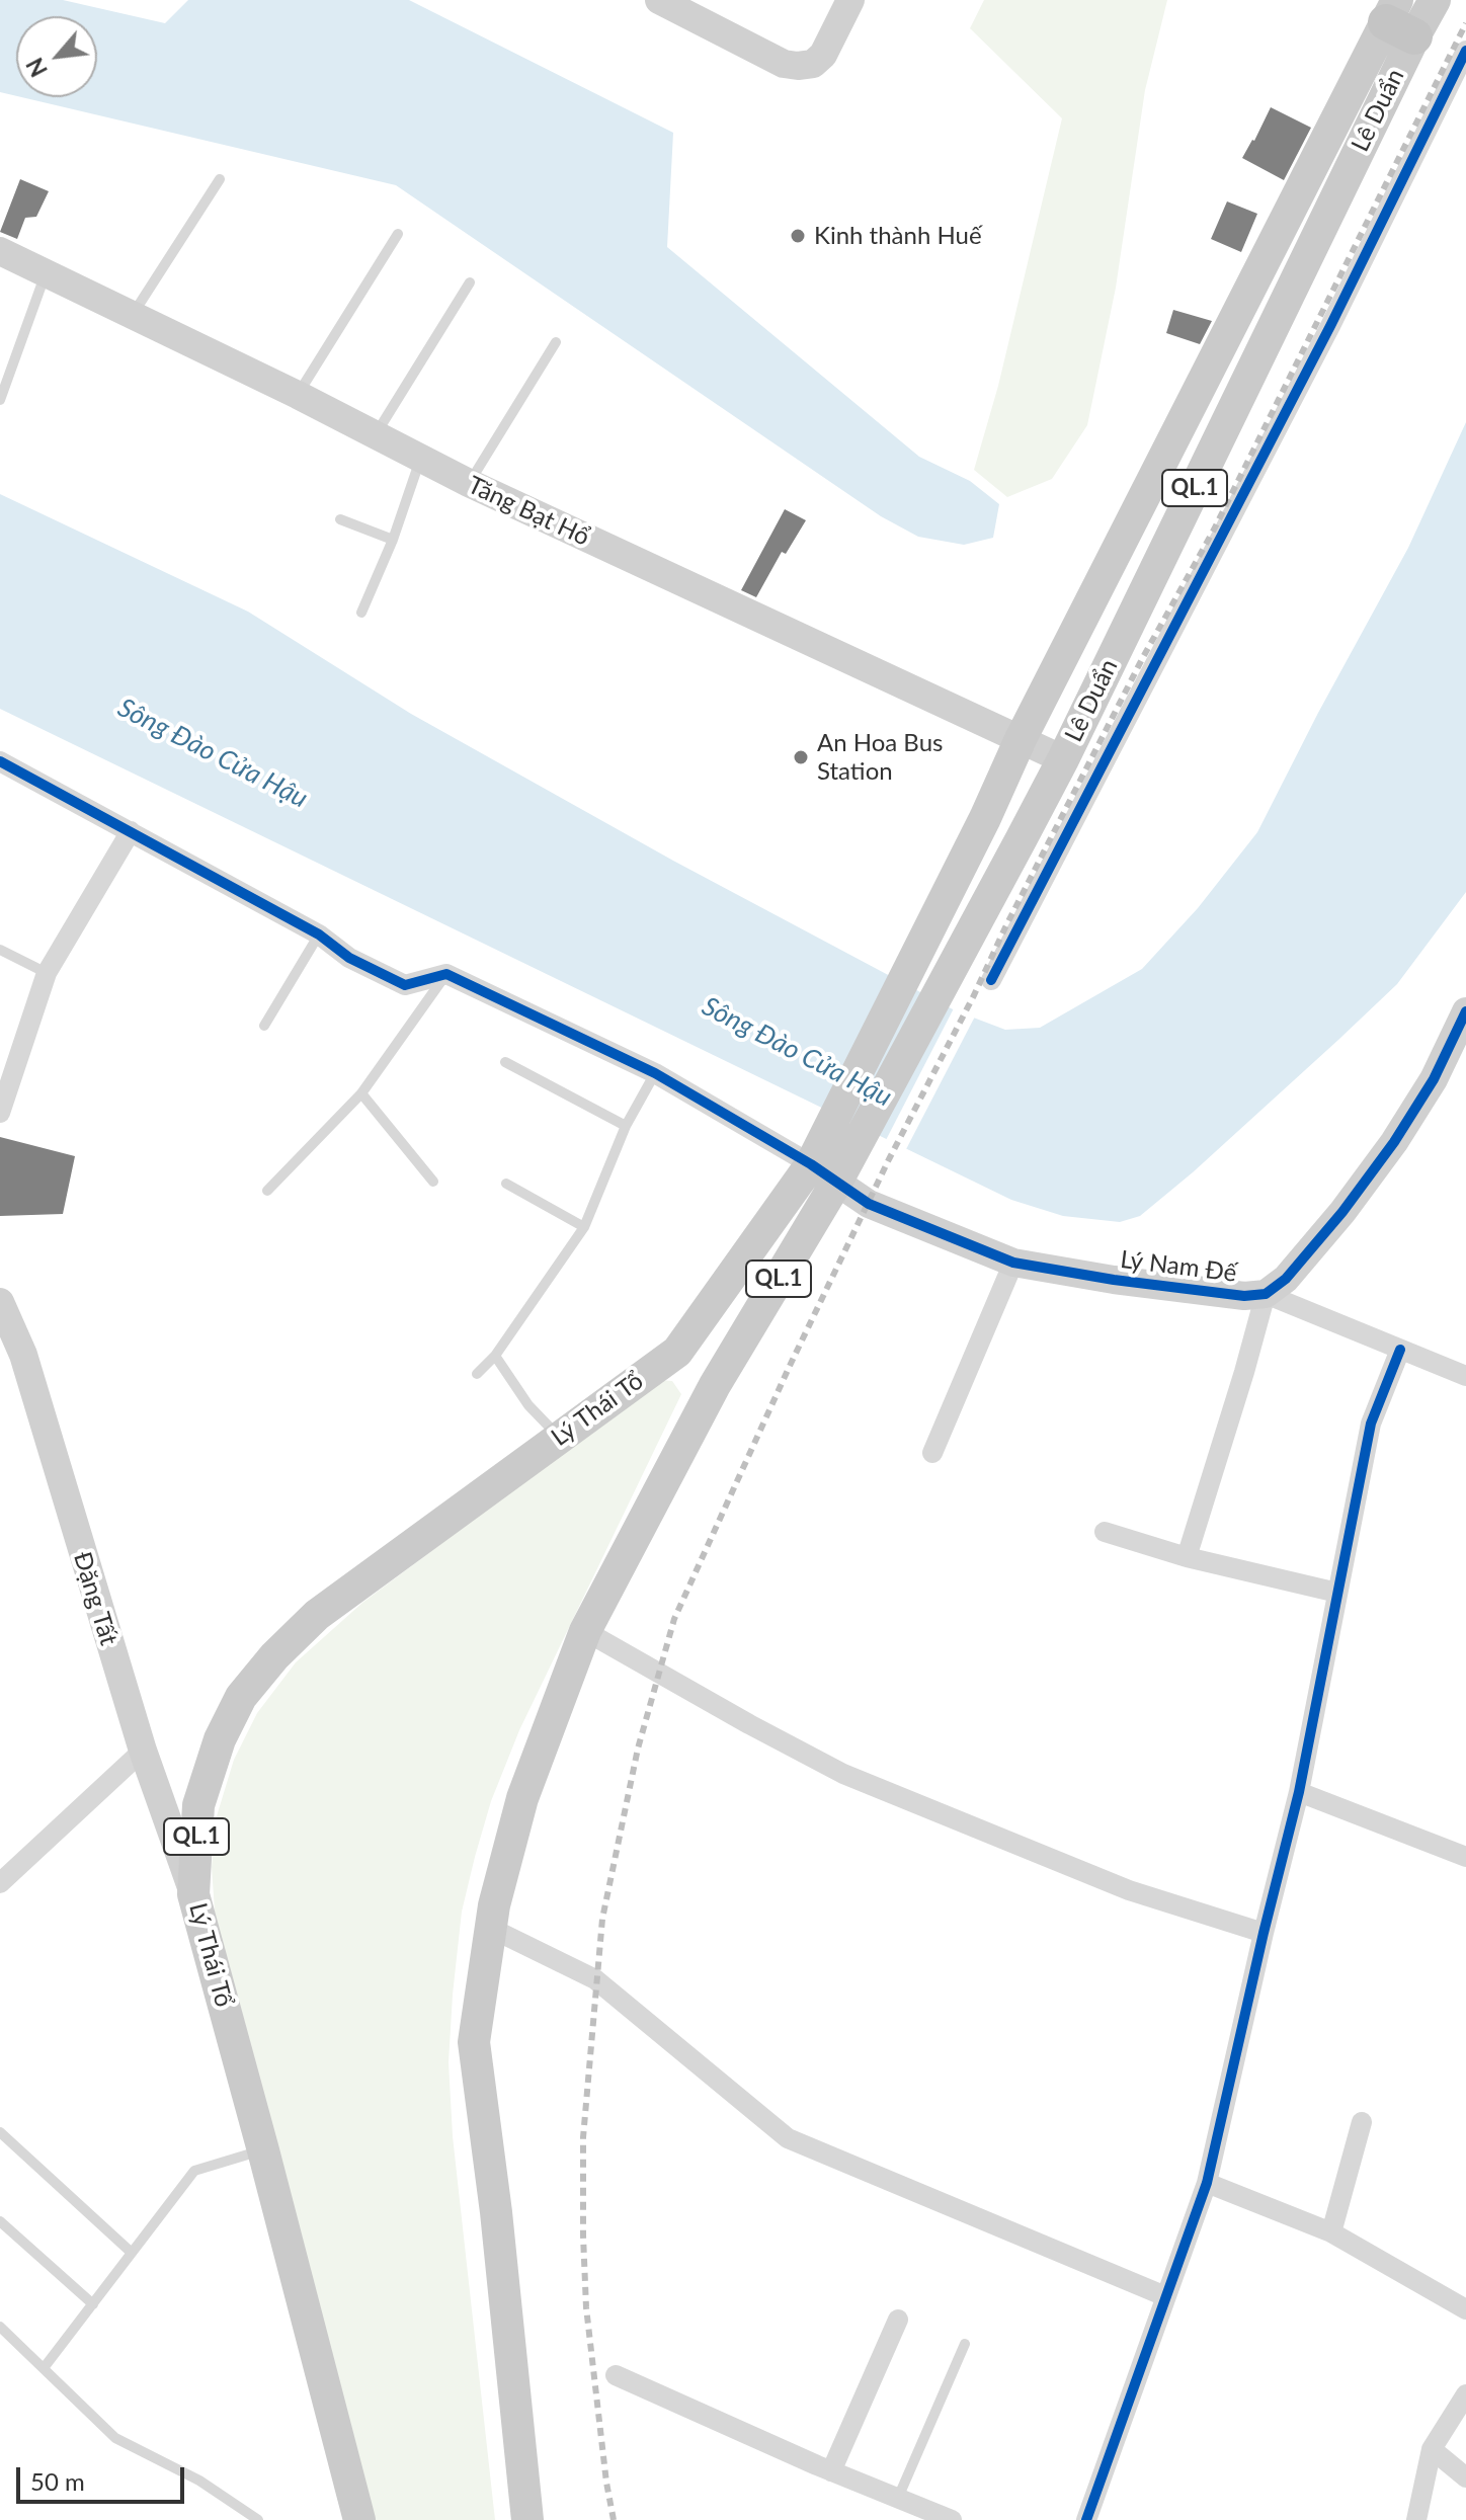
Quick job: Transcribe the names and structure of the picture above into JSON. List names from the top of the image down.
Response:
{
  "streets": {
    "main road": ["Lê Duẩn", "QL.1", "Lý Thái Tổ"],
    "street": ["Tăng Bạt Hổ", "Lý Nam Đế", "Đặng Tất"]
  },
  "crossings": [
    ["Lê Duẩn", "QL.1"],
    ["Lê Duẩn", "Tăng Bạt Hổ"],
    ["Lê Duẩn", "Lý Nam Đế"],
    ["Lê Duẩn", "Lý Thái Tổ"],
    ["Lý Thái Tổ", "Đặng Tất"]
  ],
  "water": ["Sông Đào Cửa Hậu"],
  "places": ["Kinh thành Huế", "An Hoa Bus Station"],
  "scale_bar": "50 m",
  "north": "bottom left"
}
